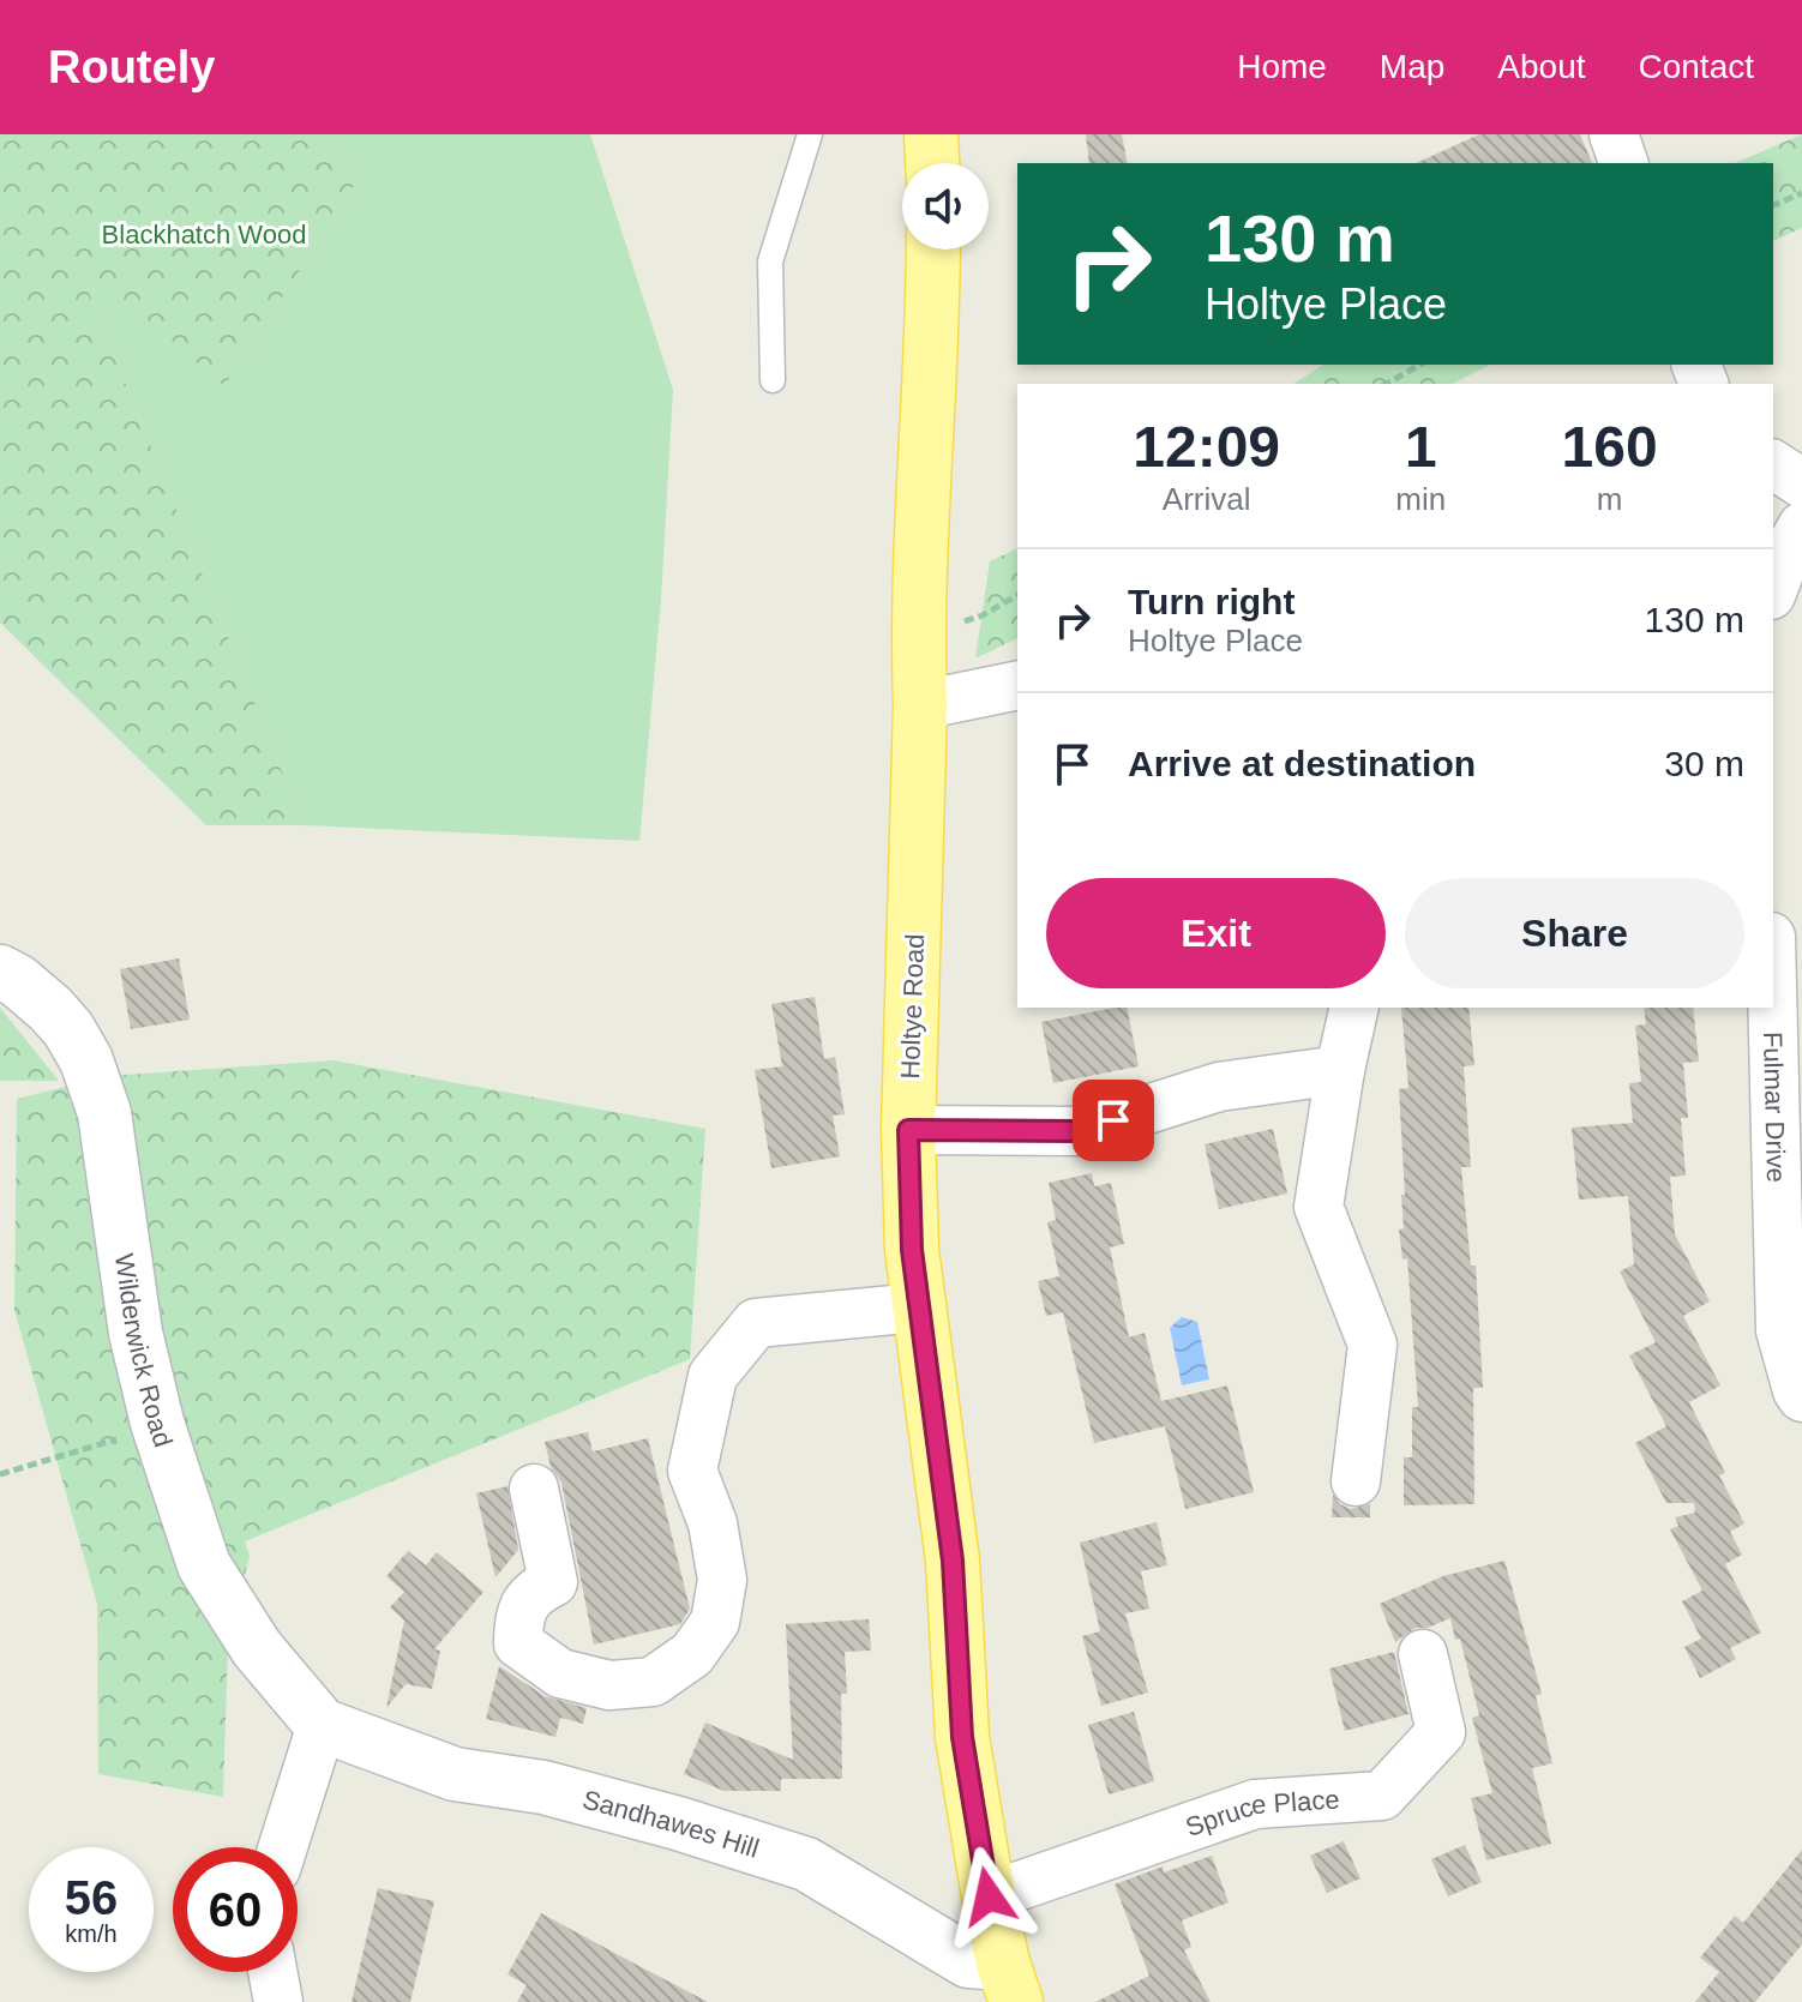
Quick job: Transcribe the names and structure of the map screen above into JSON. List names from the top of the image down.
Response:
{
  "streets": {
    "main road": ["Holtye Road"],
    "street": [
      "Fulmar Drive",
      "Wilderwick Road",
      "Spruce Place",
      "Sandhawes Hill"
    ]
  },
  "crossings": [
    ["Holtye Road", "Spruce Place"],
    ["Holtye Road", "Sandhawes Hill"],
    ["Wilderwick Road", "Sandhawes Hill"]
  ],
  "parks": ["Blackhatch Wood"],
  "page": {
    "header": "Routely",
    "nav": [
      "Home",
      "Map",
      "About",
      "Contact"
    ],
    "turn": ["130 m", "Holtye Place"],
    "eta": [
      "12:09",
      "Arrival",
      "1",
      "min",
      "160",
      "m"
    ],
    "list": [
      {
        "name": "Turn right",
        "note": "Holtye Place",
        "value": "130 m"
      },
      {
        "name": "Arrive at destination",
        "value": "30 m"
      }
    ],
    "buttons": ["Exit", "Share"],
    "speed": "56 km/h",
    "limit": "60"
  }
}
